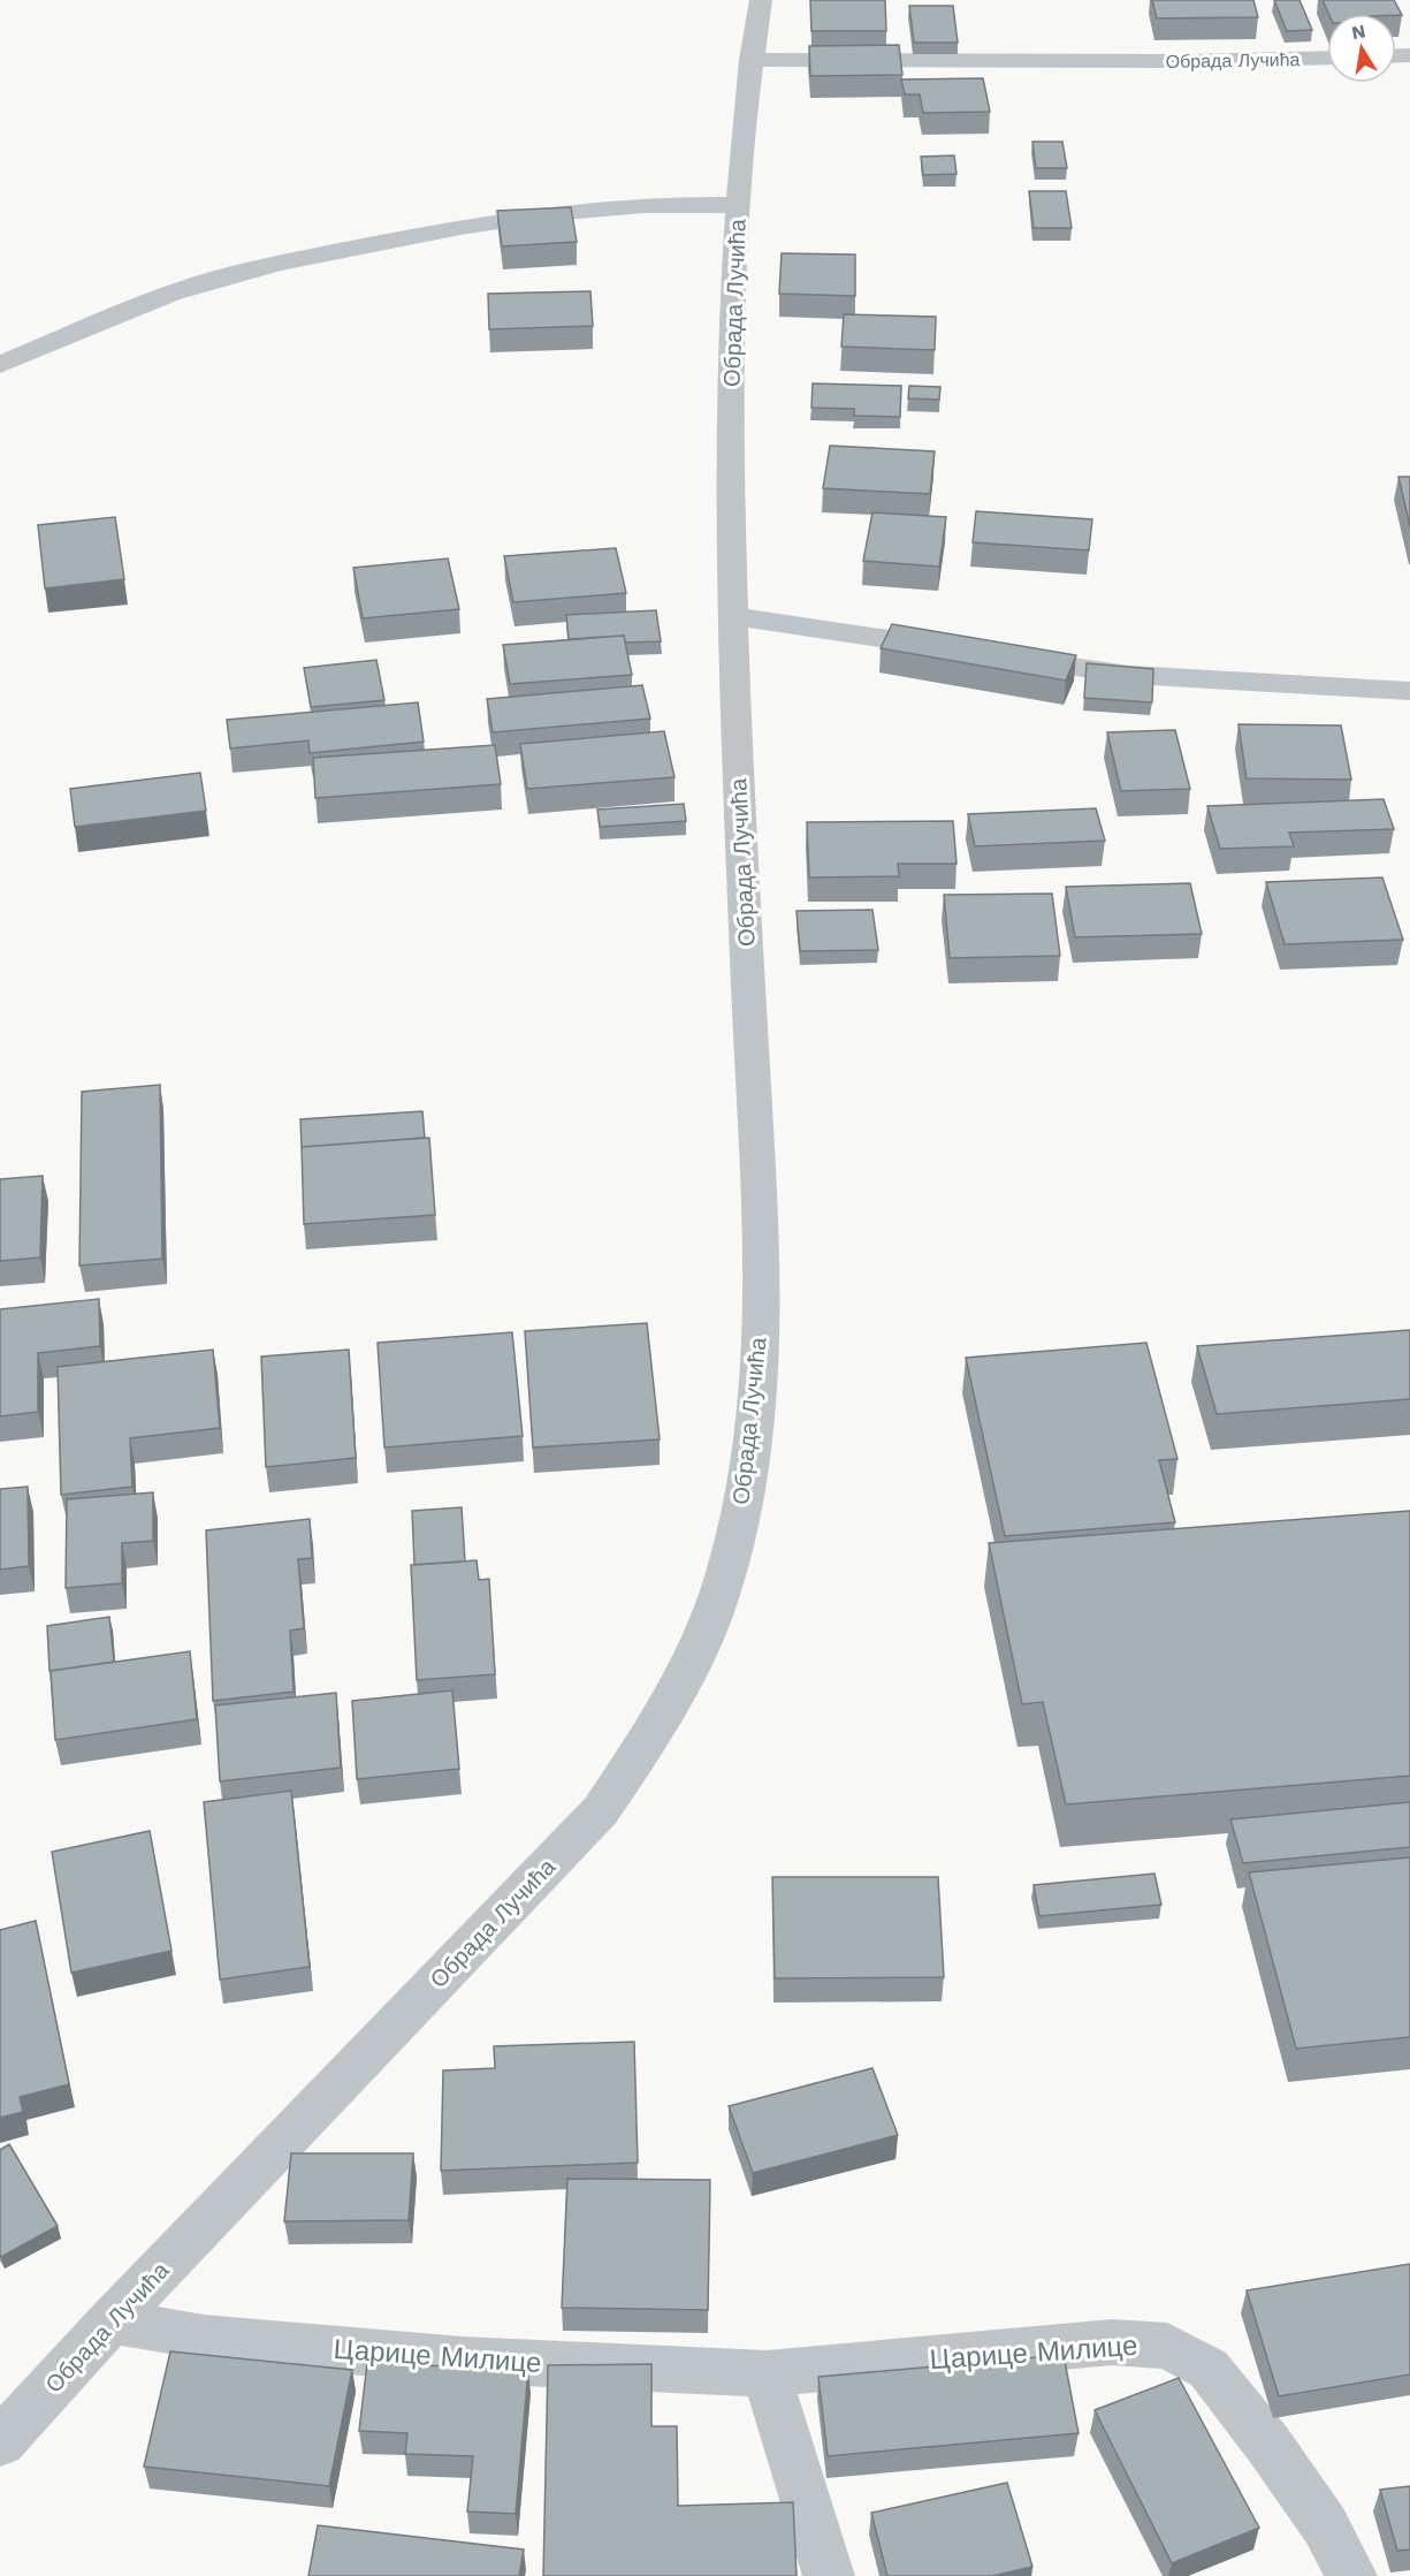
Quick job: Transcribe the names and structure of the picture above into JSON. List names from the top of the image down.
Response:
{
  "streets": {
    "street": ["Обрада Лучића", "Царице Милице"]
  },
  "crossings": [
    ["Обрада Лучића", "Царице Милице"]
  ],
  "north": "top"
}
